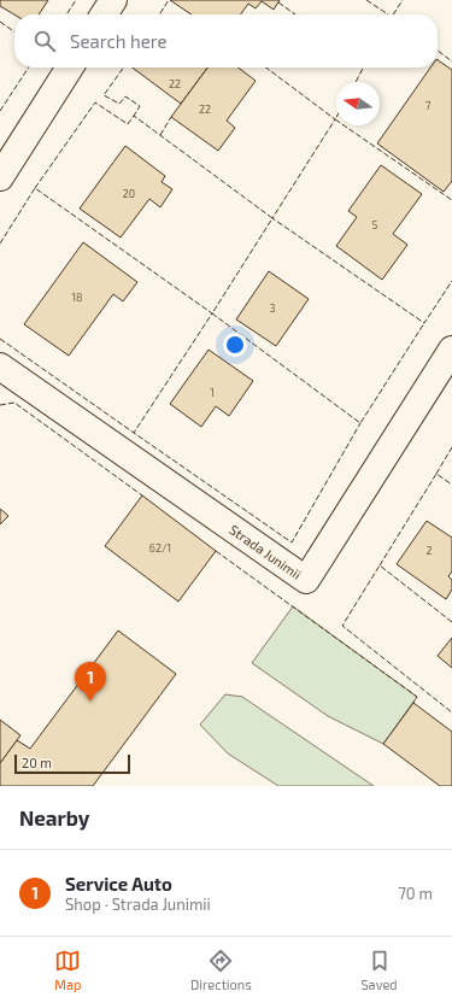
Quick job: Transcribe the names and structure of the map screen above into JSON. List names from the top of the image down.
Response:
{
  "streets": {
    "street": ["Strada Junimii"]
  },
  "house_numbers": [
    "22",
    "7",
    "22",
    "20",
    "5",
    "18",
    "3",
    "1",
    "62/1",
    "2"
  ],
  "scale_bar": "20 m",
  "north": "left",
  "page": {
    "search": "Search here",
    "pins": "1",
    "scale": "20 m",
    "heading": "Nearby",
    "list": [
      {
        "mark": "1",
        "name": "Service Auto",
        "note": "Shop · Strada Junimii",
        "value": "70 m"
      }
    ],
    "nav": ["Map", "Directions", "Saved"]
  }
}
